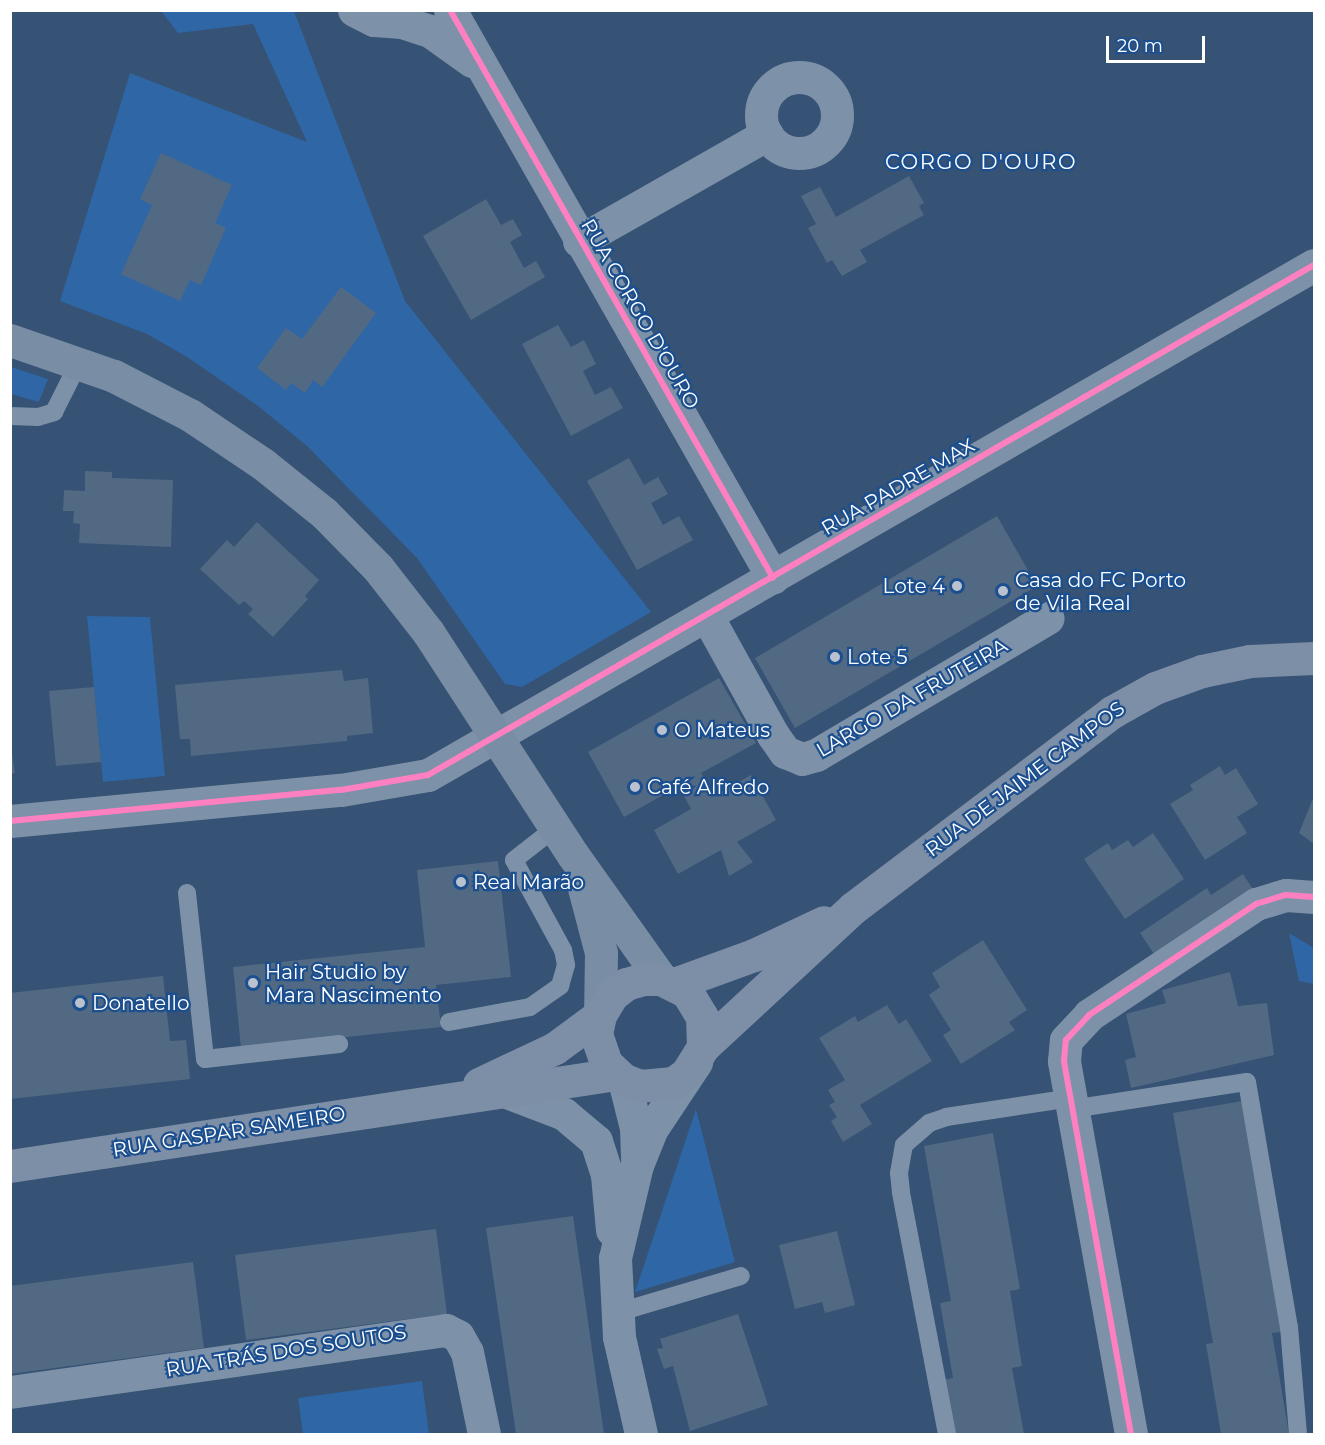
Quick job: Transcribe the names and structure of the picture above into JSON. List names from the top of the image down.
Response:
{
  "streets": {
    "main road": ["RUA DE JAIME CAMPOS", "RUA GASPAR SAMEIRO"],
    "street": [
      "RUA CORGO D'OURO",
      "RUA PADRE MAX",
      "LARGO DA FRUTEIRA",
      "RUA TRÁS DOS SOUTOS"
    ]
  },
  "crossings": [
    ["RUA CORGO D'OURO", "RUA PADRE MAX"],
    ["RUA PADRE MAX", "LARGO DA FRUTEIRA"]
  ],
  "districts": ["CORGO D'OURO"],
  "places": [
    "Lote 4",
    "Casa do FC Porto de Vila Real",
    "Lote 5",
    "O Mateus",
    "Café Alfredo",
    "Real Marão",
    "Hair Studio by Mara Nascimento",
    "Donatello"
  ],
  "scale_bar": "20 m"
}
